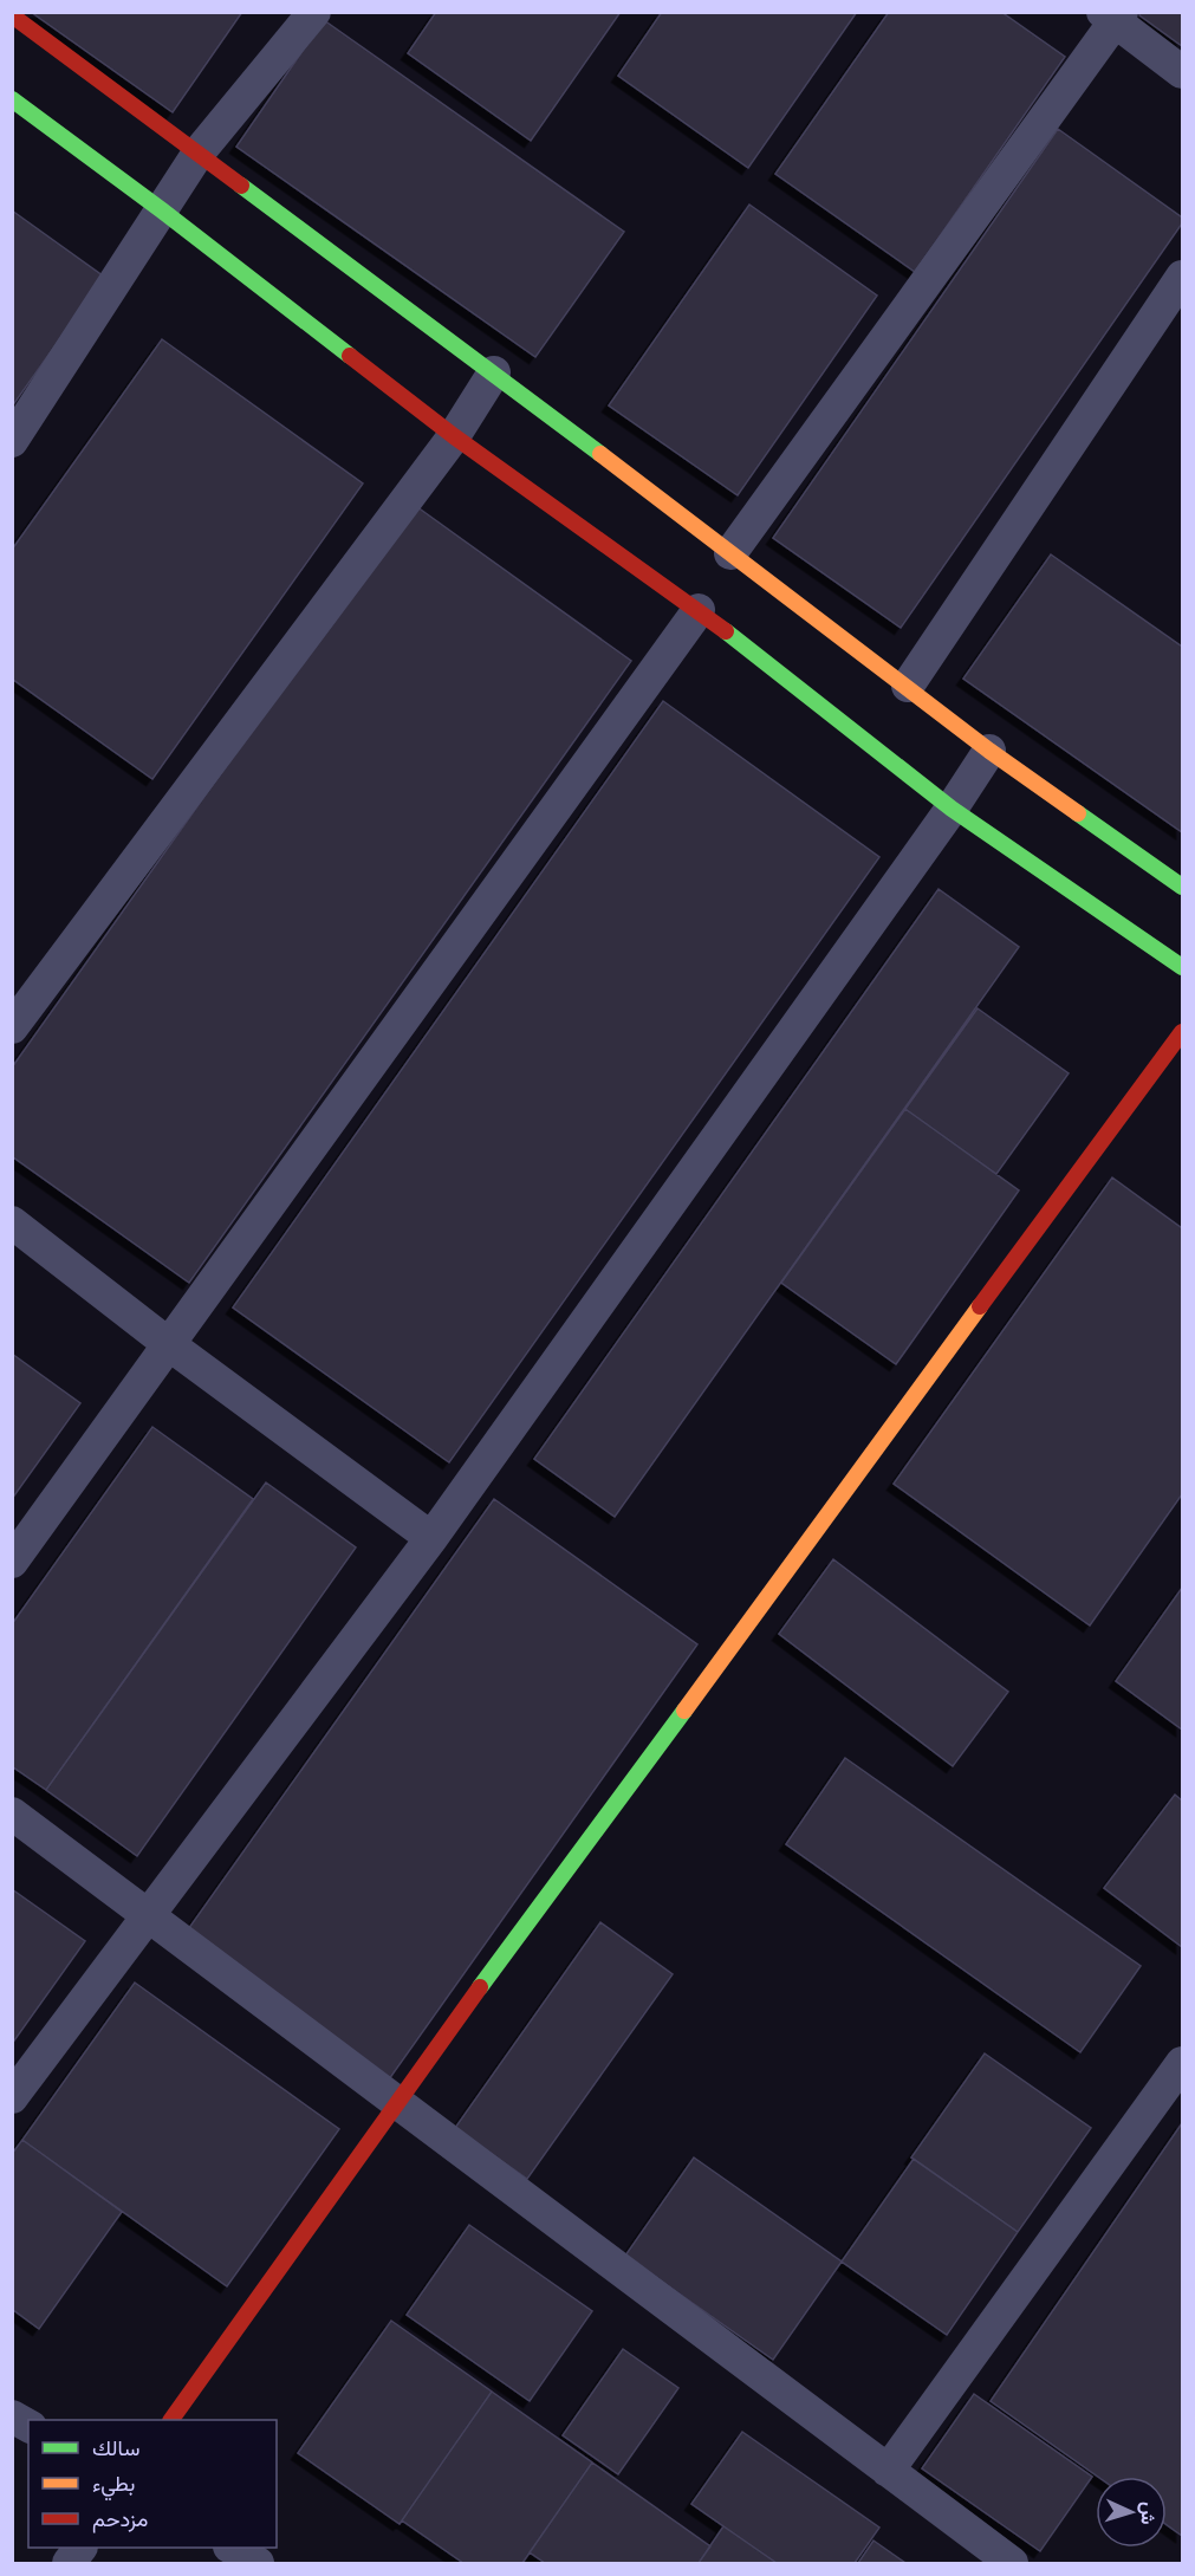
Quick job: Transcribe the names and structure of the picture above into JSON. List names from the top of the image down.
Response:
{
  "legend": ["سالك", "بطيء", "مزدحم"],
  "north": "right"
}
